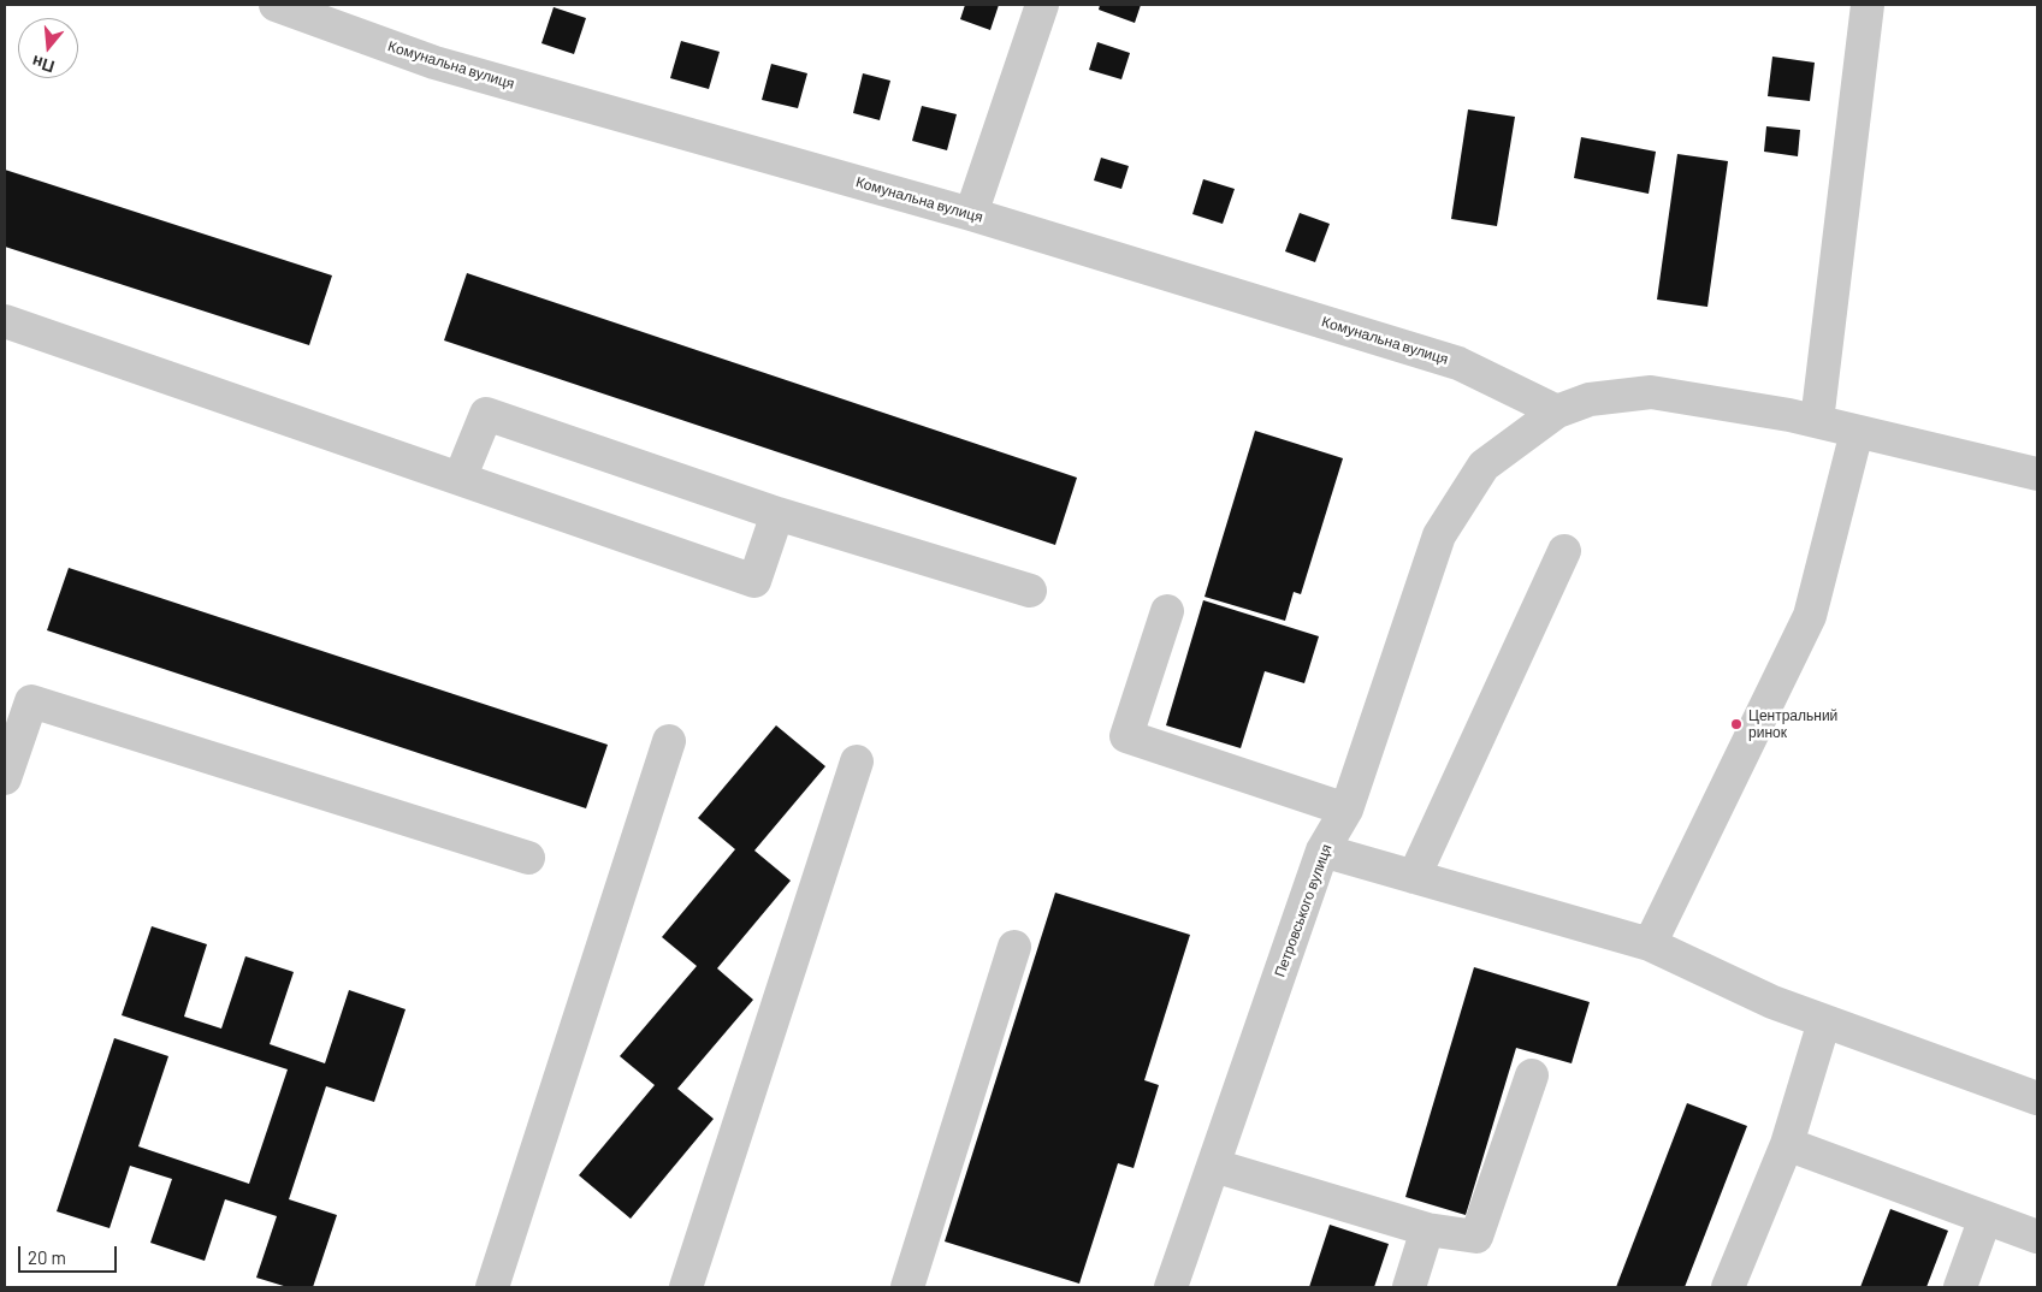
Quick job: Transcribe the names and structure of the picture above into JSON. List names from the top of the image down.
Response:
{
  "streets": {
    "street": ["Комунальна вулиця", "Петровського вулиця"]
  },
  "crossings": [
    ["Комунальна вулиця", "Петровського вулиця"]
  ],
  "places": ["Центральний ринок"],
  "scale_bar": "20 m",
  "north": "bottom"
}
